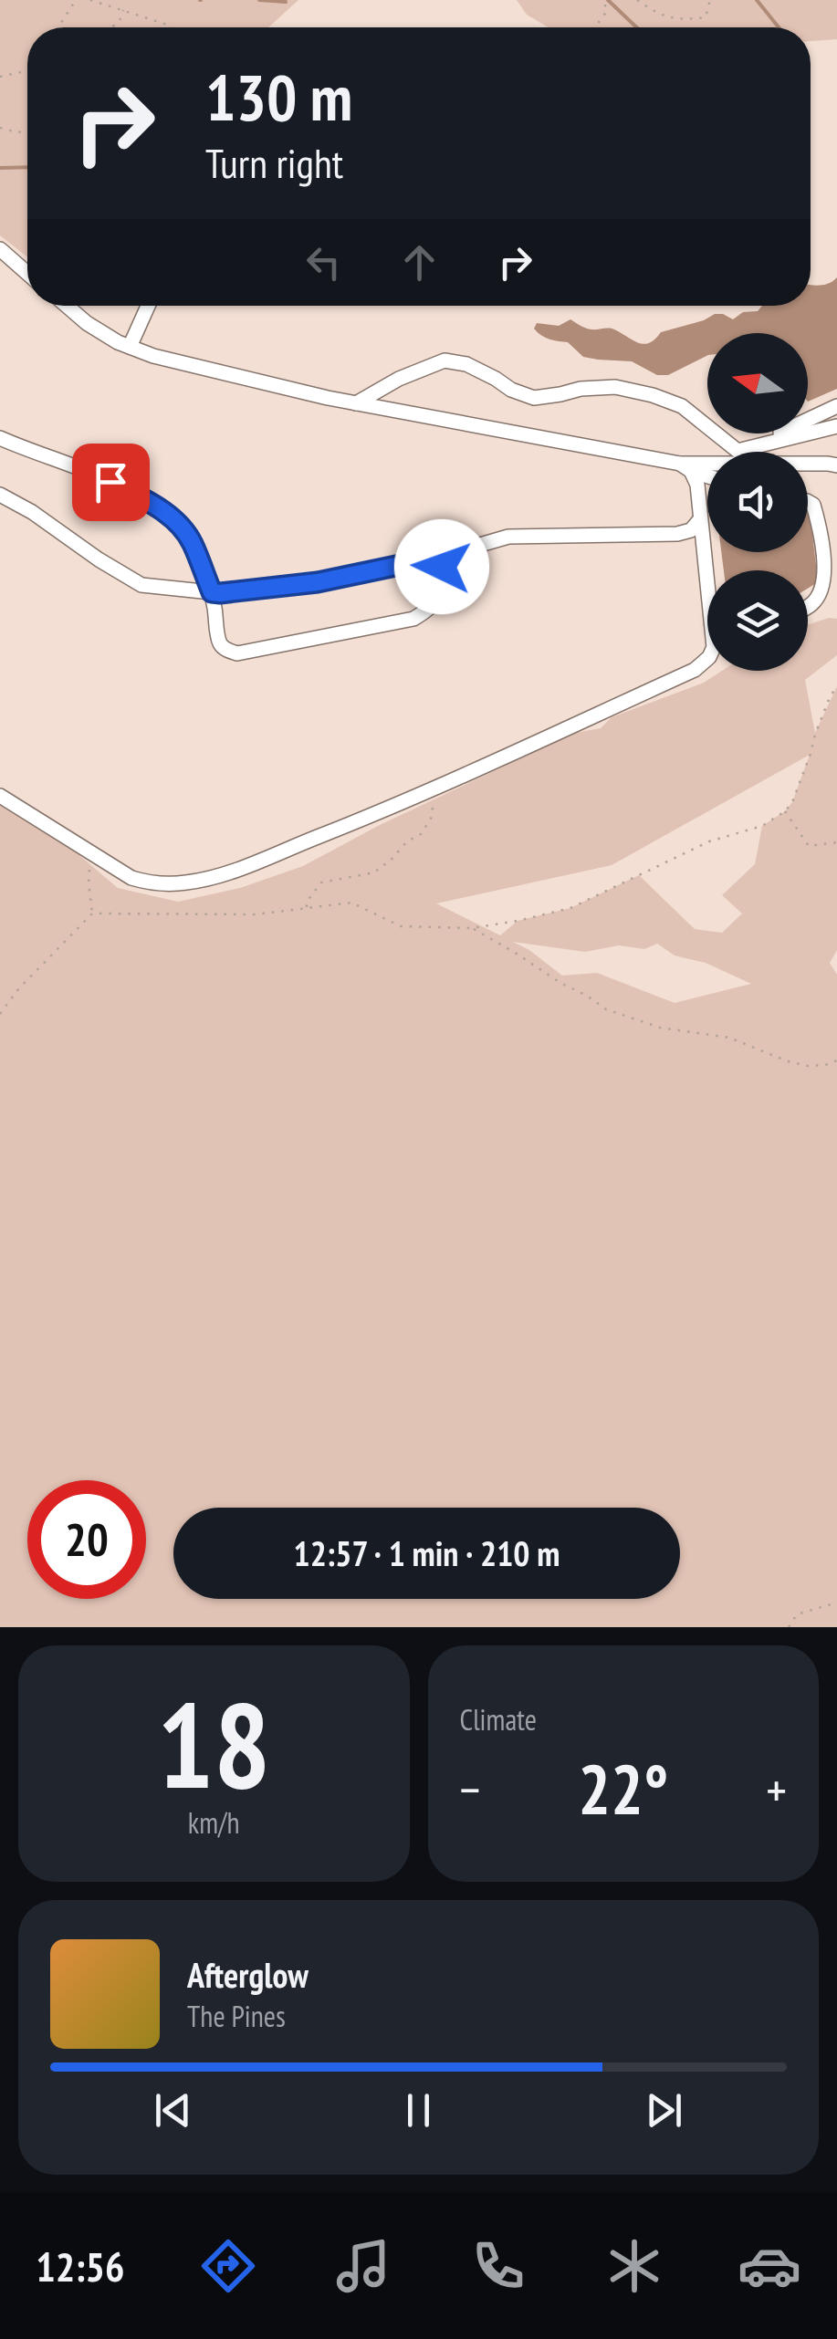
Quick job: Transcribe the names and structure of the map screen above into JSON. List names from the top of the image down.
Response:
{
  "north": "left",
  "page": {
    "turn": ["130 m", "Turn right"],
    "limit": "20",
    "trip": "12:57 · 1 min · 210 m",
    "tile": [
      ["18", "km/h"],
      "Climate"
    ],
    "heat": ["−", "22°", "+"],
    "song": ["Afterglow", "The Pines"],
    "tabs": "12:56"
  }
}
